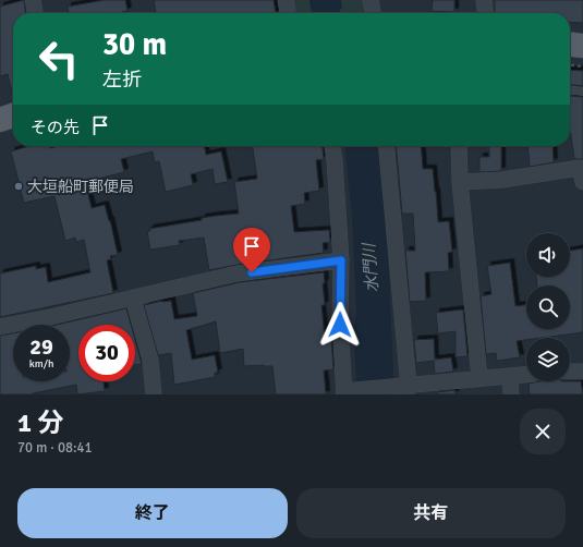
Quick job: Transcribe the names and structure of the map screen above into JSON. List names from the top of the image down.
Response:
{
  "water": ["水門川"],
  "places": ["大垣船町郵便局"],
  "page": {
    "turn": ["30 m", "左折"],
    "then": "その先",
    "speed": "29 km/h",
    "limit": "30",
    "heading": ["1 分", "70 m · 08:41"],
    "buttons": ["終了", "共有"]
  }
}
